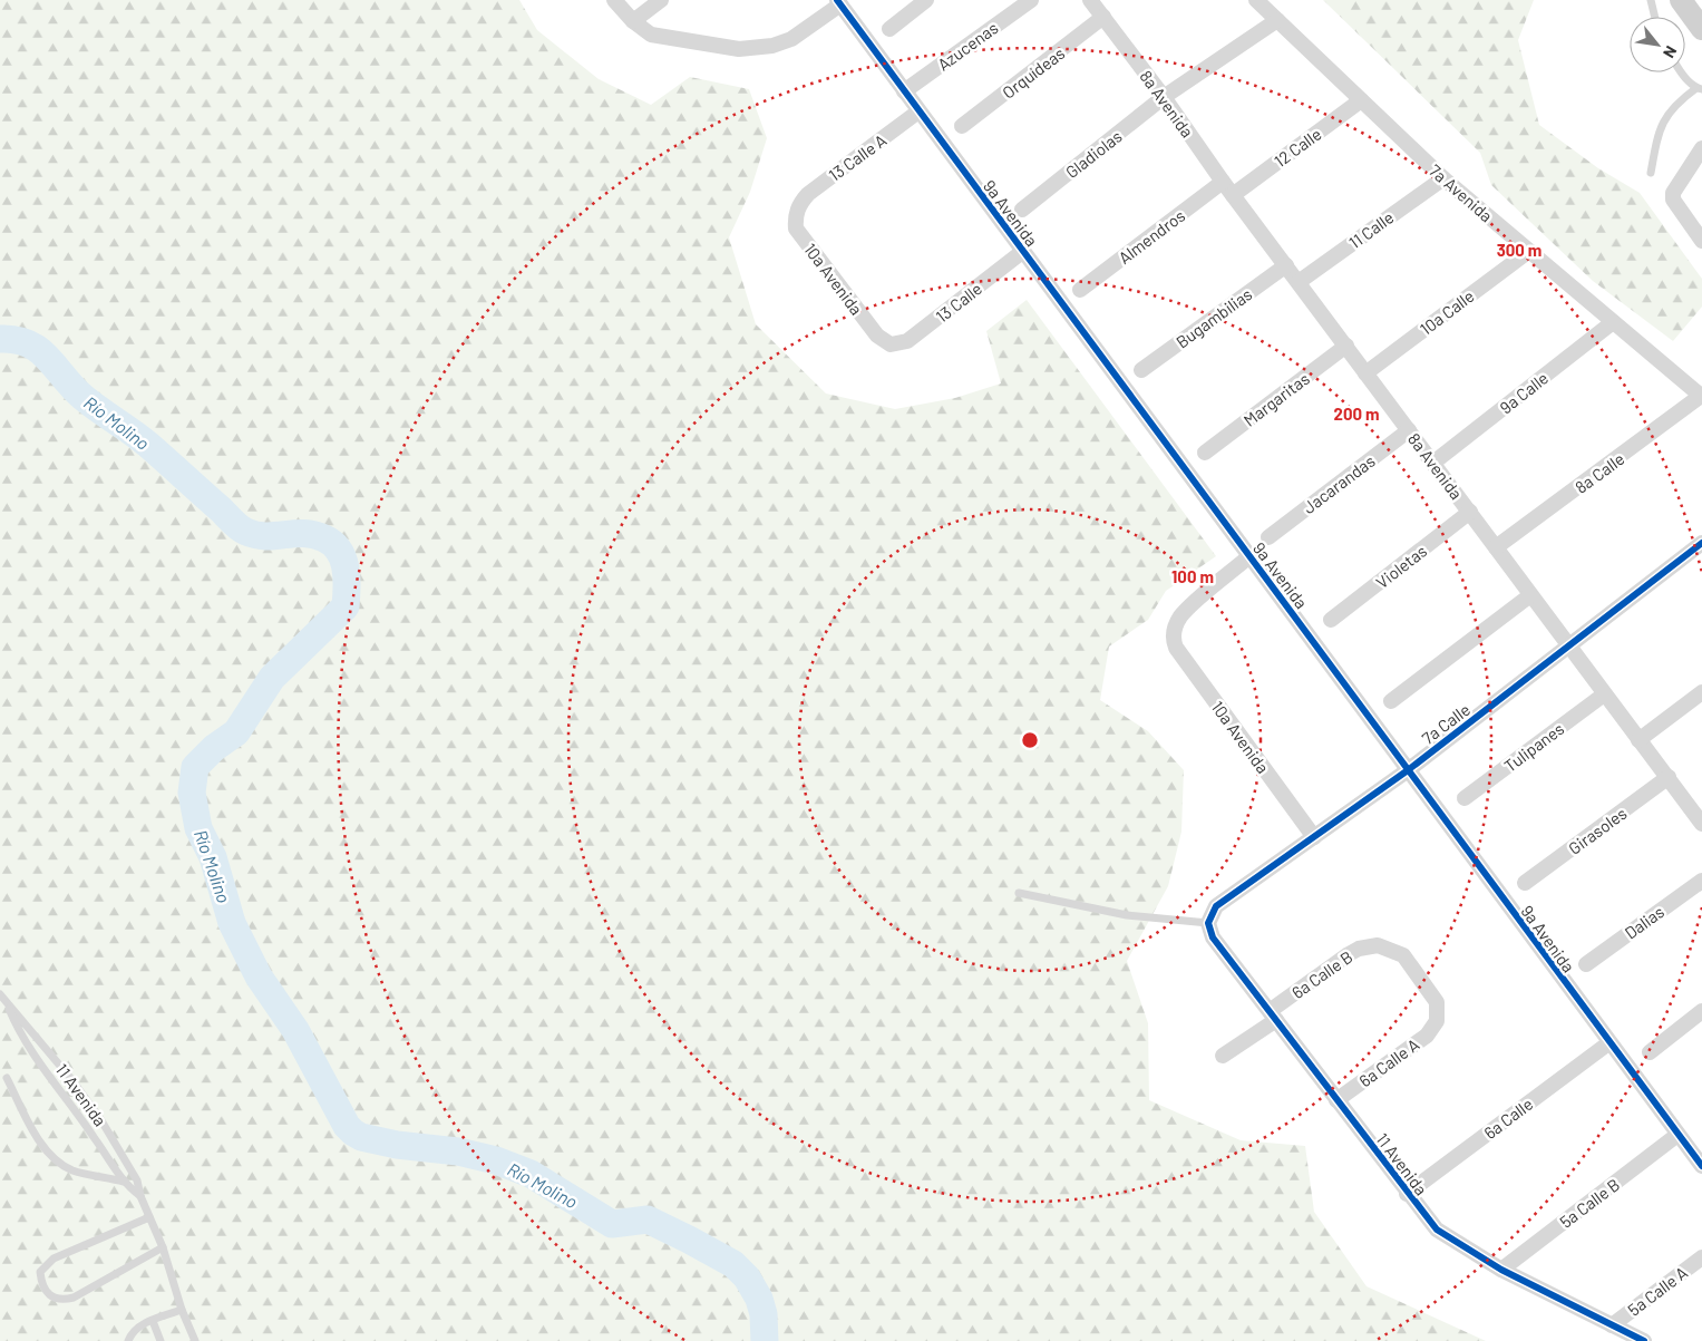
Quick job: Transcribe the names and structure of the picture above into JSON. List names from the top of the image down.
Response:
{
  "streets": {
    "street": [
      "Azucenas",
      "Orquídeas",
      "8a Avenida",
      "12 Calle",
      "Gladiolas",
      "13 Calle A",
      "7a Avenida",
      "9a Avenida",
      "11 Calle",
      "Almendros",
      "10a Avenida",
      "13 Calle",
      "10a Calle",
      "Bugambilias",
      "9a Calle",
      "Margaritas",
      "8a Calle",
      "Jacarandas",
      "Violetas",
      "7a Calle",
      "Tulipanes",
      "Girasoles",
      "Dalias",
      "6a Calle B",
      "6a Calle A",
      "11 Avenida",
      "6a Calle",
      "5a Calle B",
      "5a Calle A"
    ]
  },
  "crossings": [
    ["Azucenas", "9a Avenida"],
    ["Orquídeas", "8a Avenida"],
    ["8a Avenida", "12 Calle"],
    ["8a Avenida", "Gladiolas"],
    ["8a Avenida", "11 Calle"],
    ["8a Avenida", "Almendros"],
    ["8a Avenida", "10a Calle"],
    ["8a Avenida", "Bugambilias"],
    ["8a Avenida", "9a Calle"],
    ["8a Avenida", "Margaritas"],
    ["8a Avenida", "8a Calle"],
    ["8a Avenida", "Jacarandas"],
    ["8a Avenida", "Violetas"],
    ["8a Avenida", "7a Calle"],
    ["8a Avenida", "Tulipanes"],
    ["8a Avenida", "Girasoles"],
    ["12 Calle", "7a Avenida"],
    ["13 Calle A", "9a Avenida"],
    ["13 Calle A", "10a Avenida"],
    ["7a Avenida", "11 Calle"],
    ["7a Avenida", "10a Calle"],
    ["7a Avenida", "9a Calle"],
    ["7a Avenida", "8a Calle"],
    ["9a Avenida", "10a Avenida"],
    ["9a Avenida", "13 Calle"],
    ["9a Avenida", "7a Calle"],
    ["9a Avenida", "6a Calle"],
    ["9a Avenida", "5a Calle B"],
    ["10a Avenida", "13 Calle"],
    ["10a Avenida", "7a Calle"],
    ["7a Calle", "11 Avenida"],
    ["6a Calle B", "6a Calle A"],
    ["6a Calle B", "11 Avenida"],
    ["6a Calle A", "11 Avenida"],
    ["11 Avenida", "6a Calle"],
    ["11 Avenida", "5a Calle B"],
    ["11 Avenida", "5a Calle A"]
  ],
  "water": ["Río Molino"],
  "north": "bottom right",
  "rings": ["300 m", "200 m", "100 m"]
}
